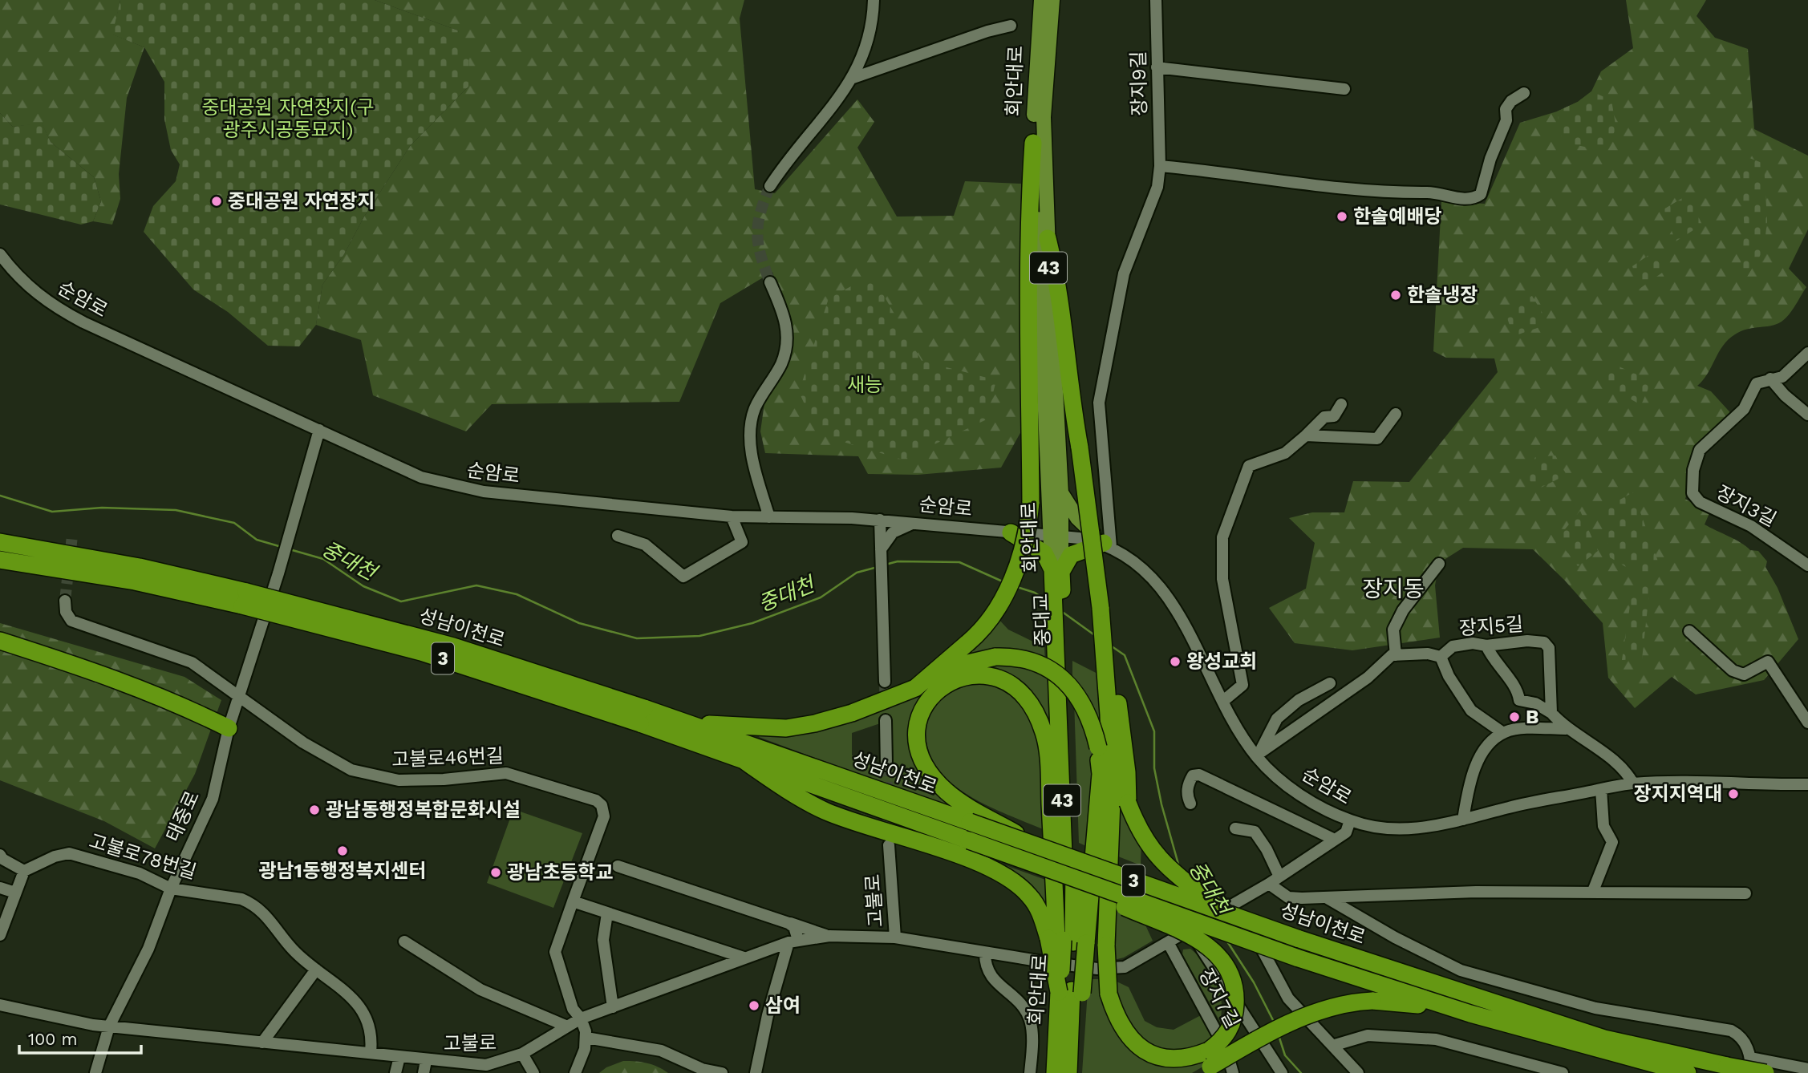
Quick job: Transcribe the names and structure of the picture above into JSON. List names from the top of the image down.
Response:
{
  "streets": {
    "highway": [
      "회안대로",
      "43",
      "중대교",
      "성남이천로",
      "3"
    ],
    "street": [
      "장지9길",
      "순암로",
      "장지3길",
      "장지5길",
      "고불로46번길",
      "태중로",
      "고불로78번길",
      "고불로",
      "장지7길"
    ]
  },
  "crossings": [
    ["회안대로", "순암로"],
    ["회안대로", "중대교"],
    ["장지9길", "순암로"],
    ["순암로", "태중로"],
    ["고불로46번길", "태중로"],
    ["고불로46번길", "고불로"],
    ["태중로", "고불로78번길"],
    ["태중로", "고불로"],
    ["고불로78번길", "고불로"]
  ],
  "districts": ["장지동"],
  "water": ["중대천"],
  "parks": ["중대공원 자연장지(구 광주시공동묘지)", "새능"],
  "places": [
    "중대공원 자연장지",
    "한솔예배당",
    "한솔냉장",
    "왕성교회",
    "B",
    "장지지역대",
    "광남동행정복합문화시설",
    "광남1동행정복지센터",
    "광남초등학교",
    "삼여"
  ],
  "scale_bar": "100 m"
}
